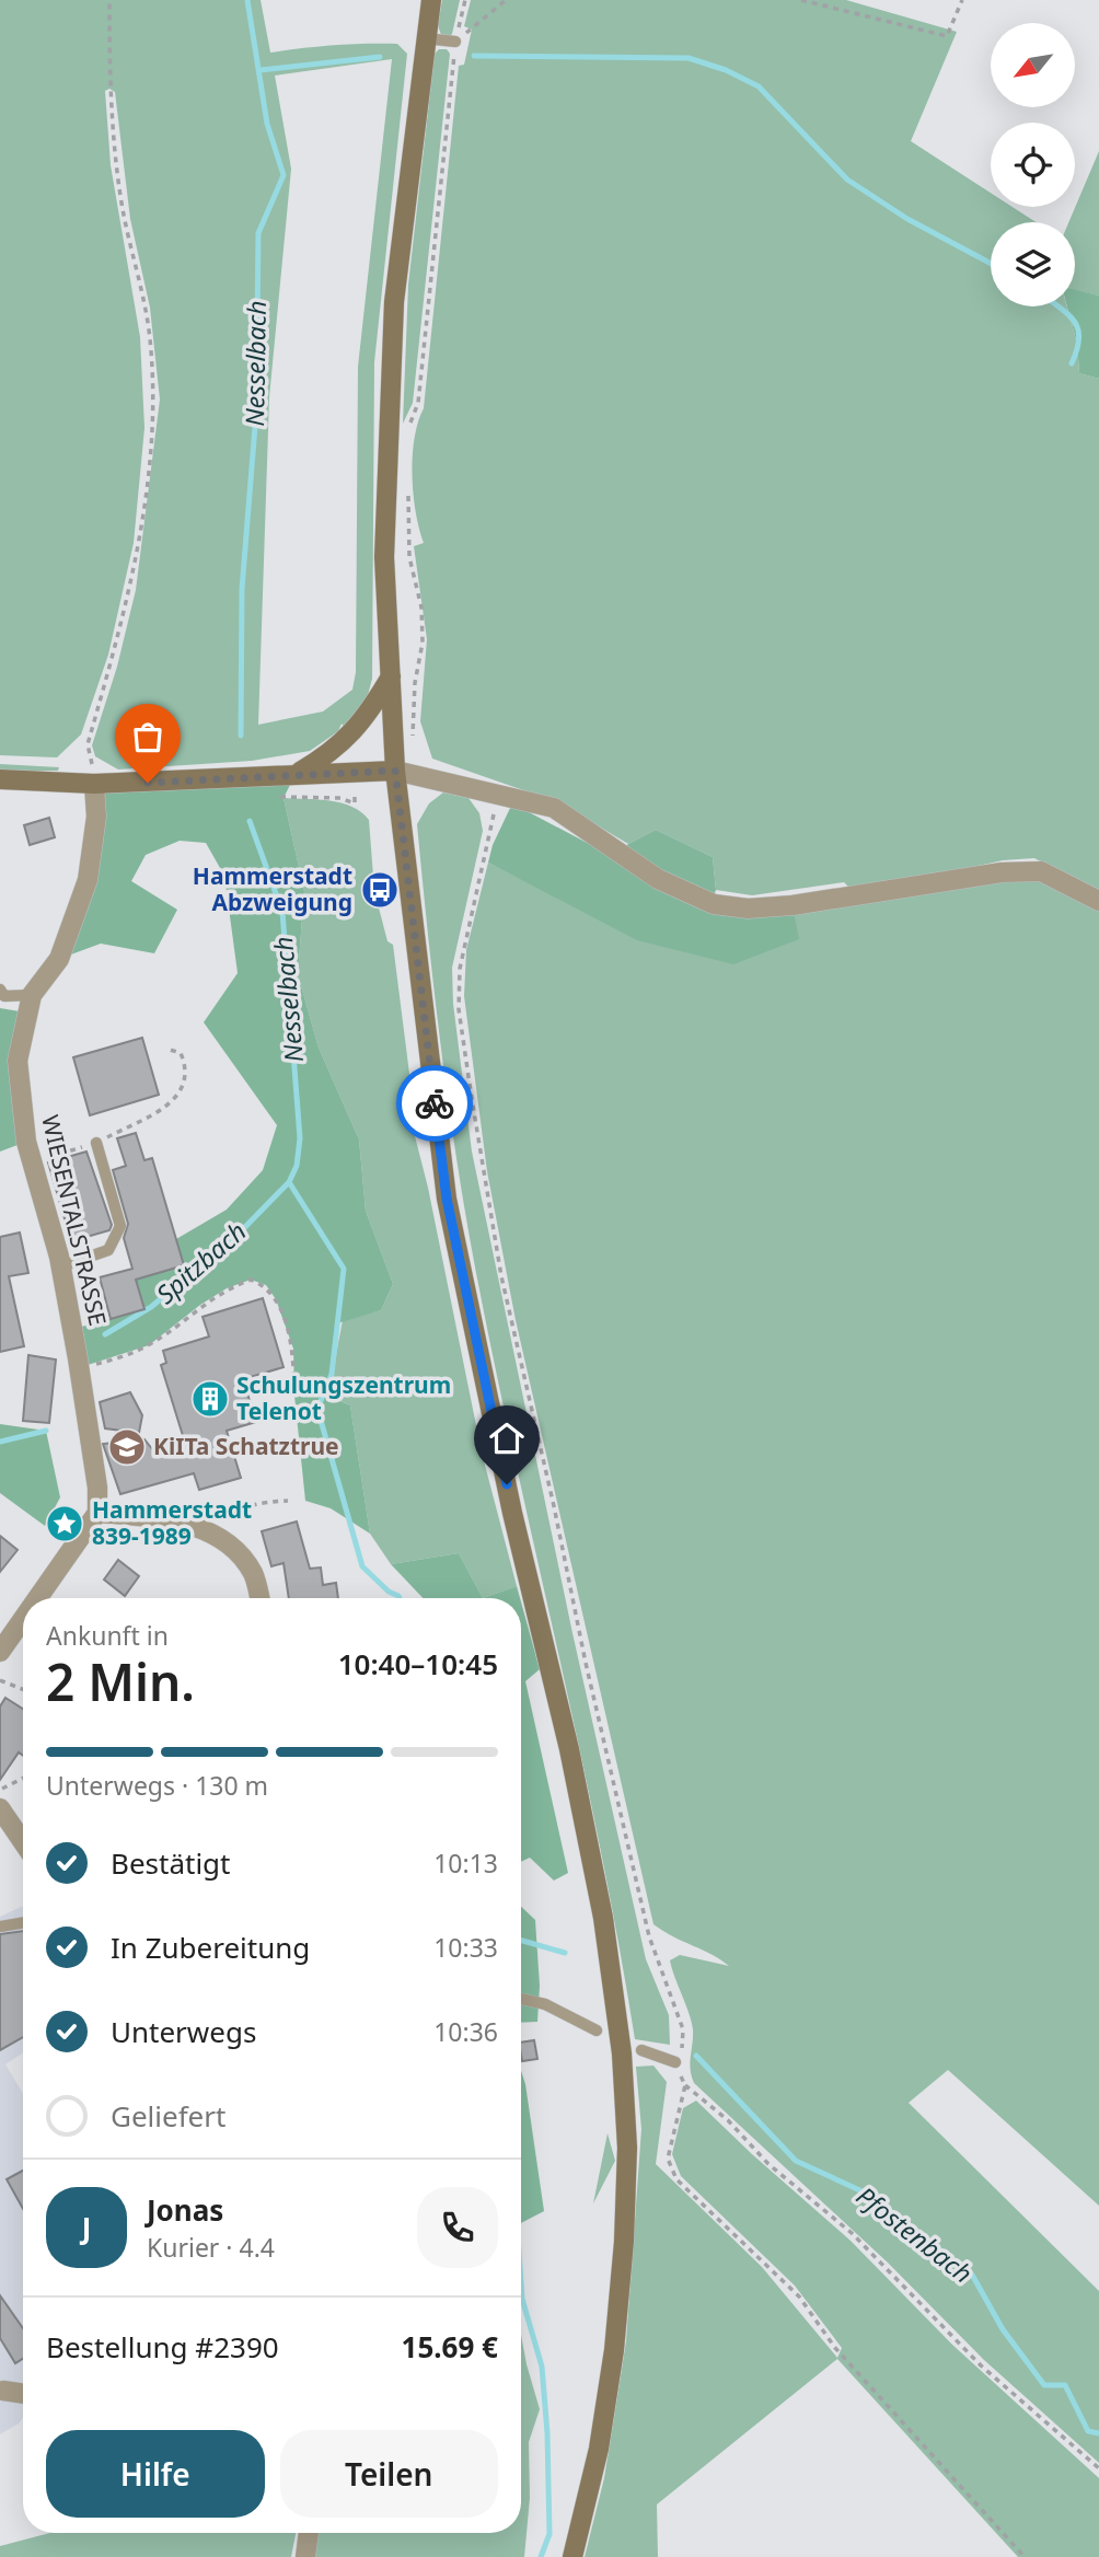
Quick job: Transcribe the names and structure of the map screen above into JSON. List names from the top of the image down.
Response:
{
  "streets": {
    "street": ["WIESENTALSTRASSE"]
  },
  "water": ["Nesselbach", "Spitzbach", "Pfostenbach"],
  "places": {
    "bus stop": ["Hammerstadt Abzweigung"],
    "building": ["Schulungszentrum Telenot"],
    "school or university": ["KiITa Schatztrue"],
    "place": ["Hammerstadt 839-1989"]
  },
  "north": "bottom left",
  "page": {
    "heading": ["2 Min.", "Ankunft in", "10:40–10:45"],
    "panel": [
      "Jonas",
      "Kurier · 4.4",
      "Bestellung #2390",
      "15.69 €"
    ],
    "bar": "Unterwegs · 130 m",
    "list": [
      ["Bestätigt", "10:13"],
      ["In Zubereitung", "10:33"],
      ["Unterwegs", "10:36"],
      "Geliefert"
    ],
    "round": "J",
    "buttons": ["Hilfe", "Teilen"]
  }
}
